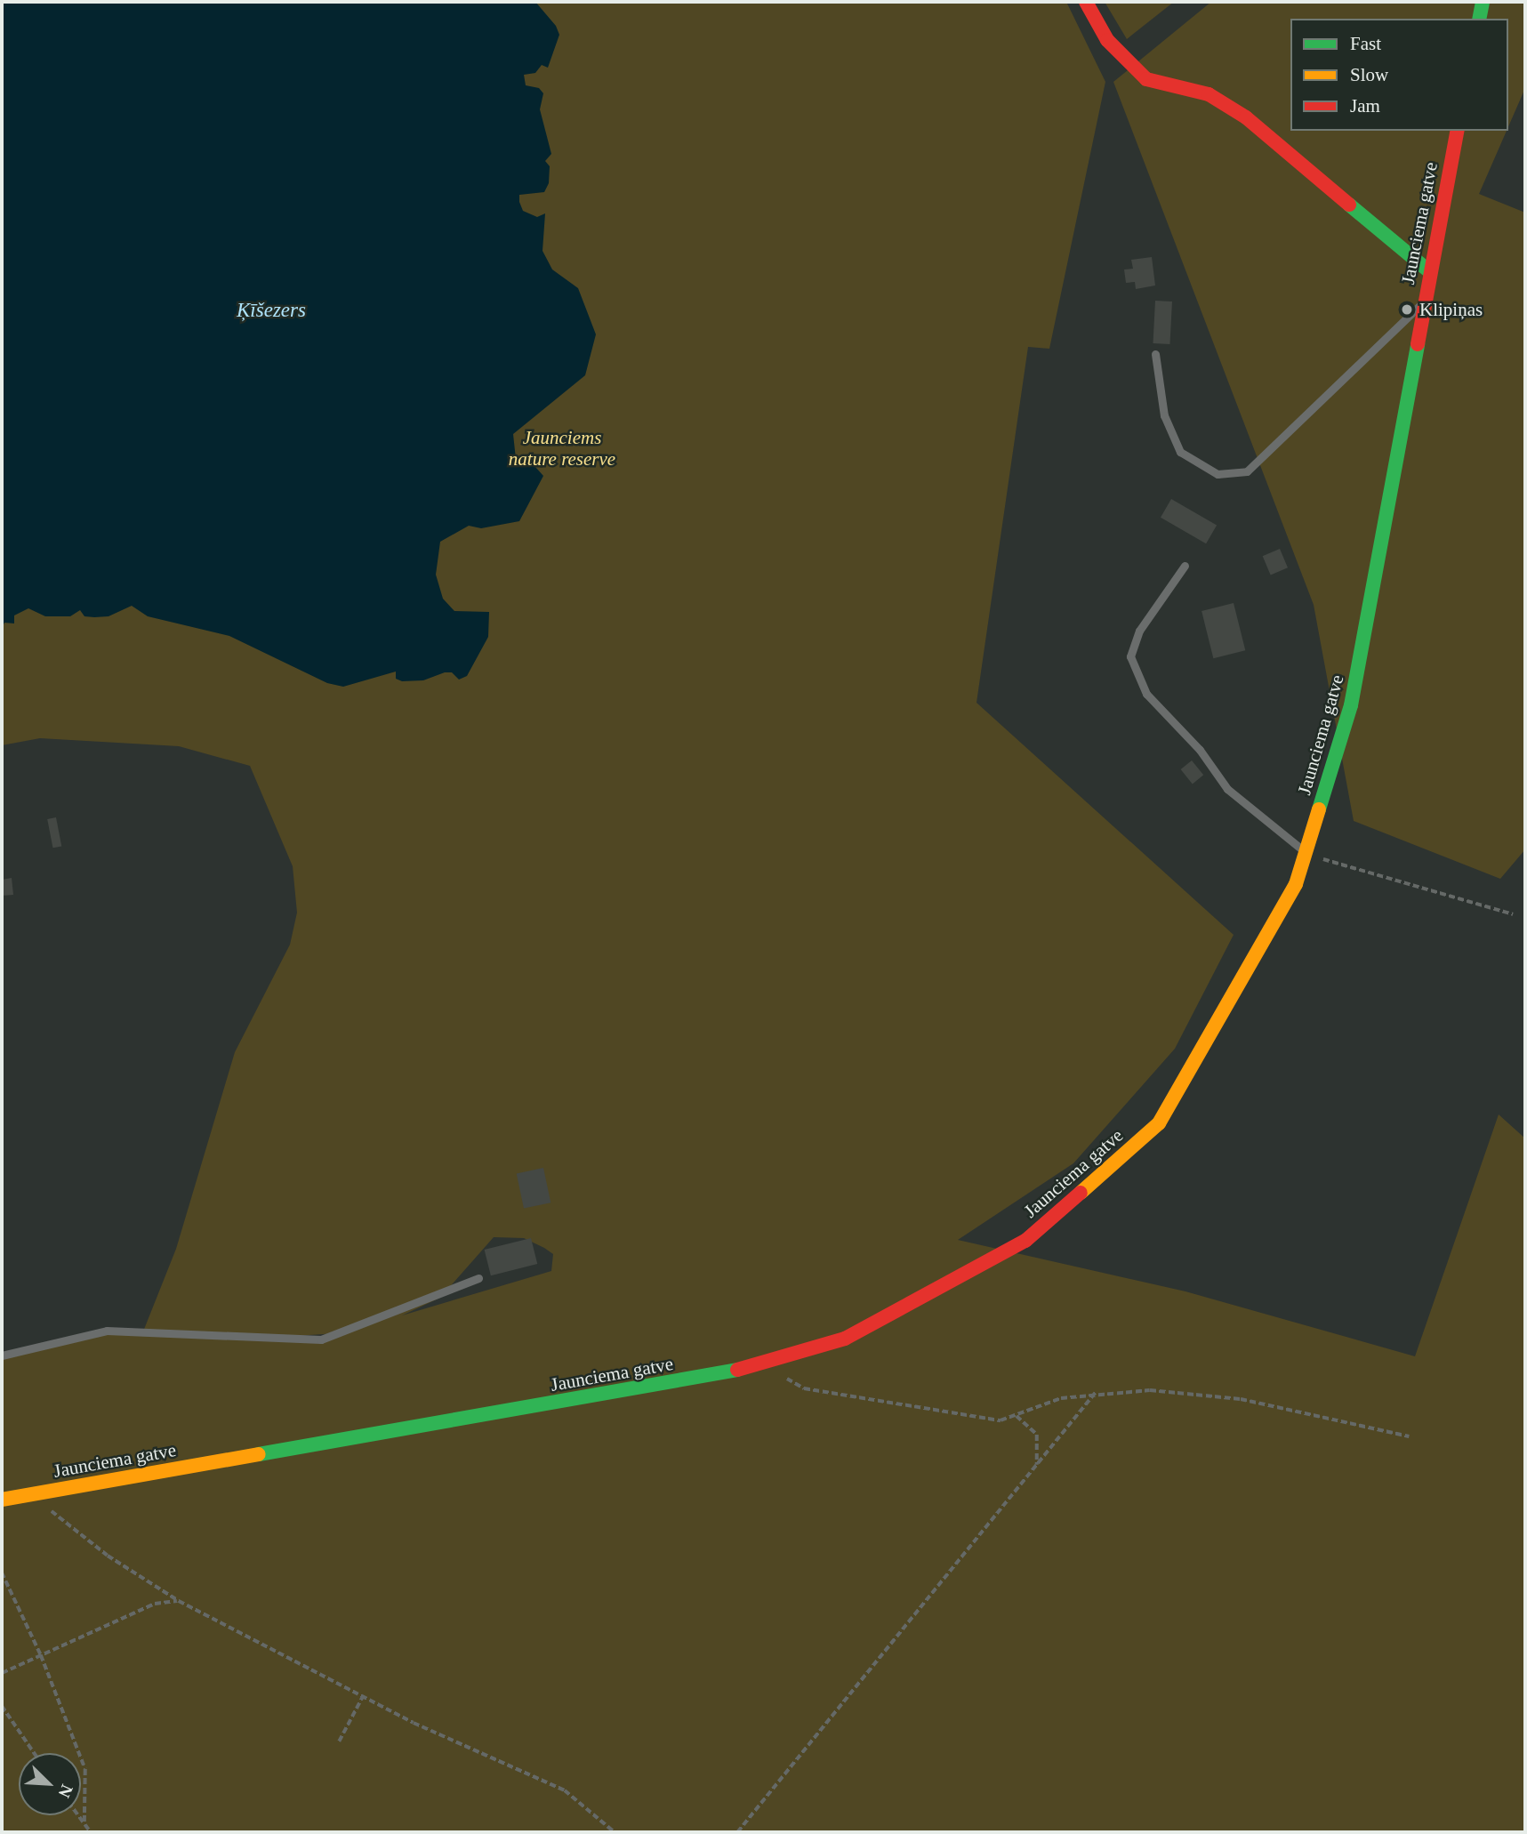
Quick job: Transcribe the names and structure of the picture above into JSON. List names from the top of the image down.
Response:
{
  "streets": {
    "main road": ["Jaunciema gatve"]
  },
  "water": ["Ķīšezers"],
  "parks": ["Jaunciems nature reserve"],
  "places": ["Klipiņas"],
  "legend": ["Fast", "Slow", "Jam"],
  "north": "bottom right"
}
